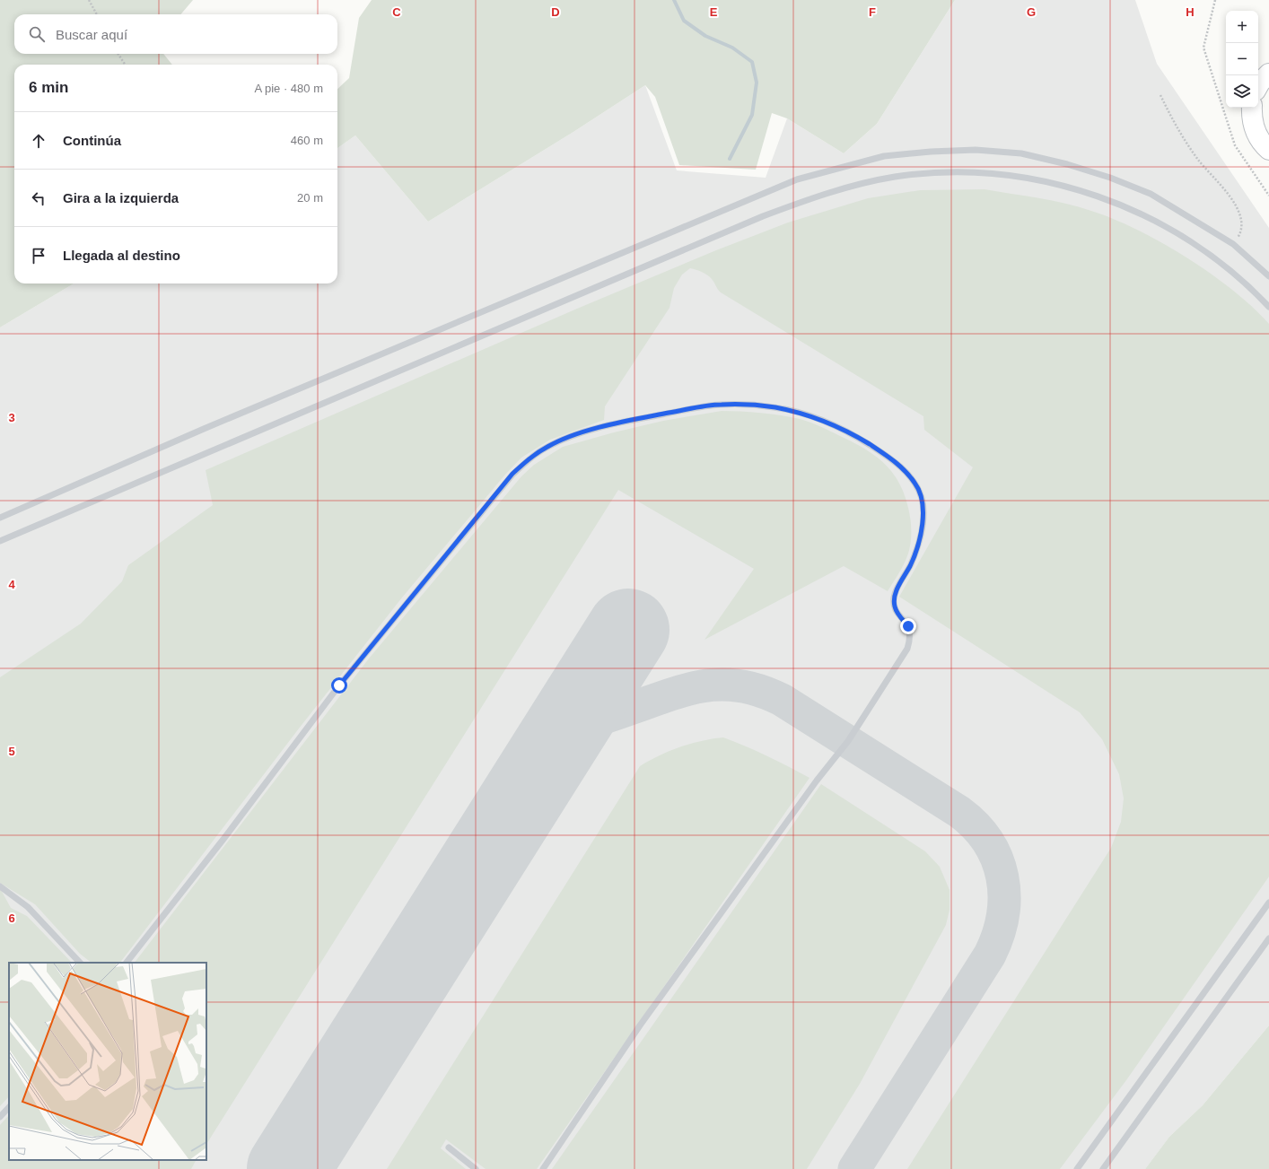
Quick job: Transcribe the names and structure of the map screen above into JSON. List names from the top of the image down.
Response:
{
  "page": {
    "map_buttons": ["+", "−"],
    "search": "Buscar aquí",
    "heading": ["6 min", "A pie · 480 m"],
    "list": [
      ["Continúa", "460 m"],
      ["Gira a la izquierda", "20 m"],
      "Llegada al destino"
    ]
  },
  "grid": {
    "columns": [
      "C",
      "D",
      "E",
      "F",
      "G",
      "H"
    ],
    "rows": [
      "3",
      "4",
      "5",
      "6"
    ]
  }
}
